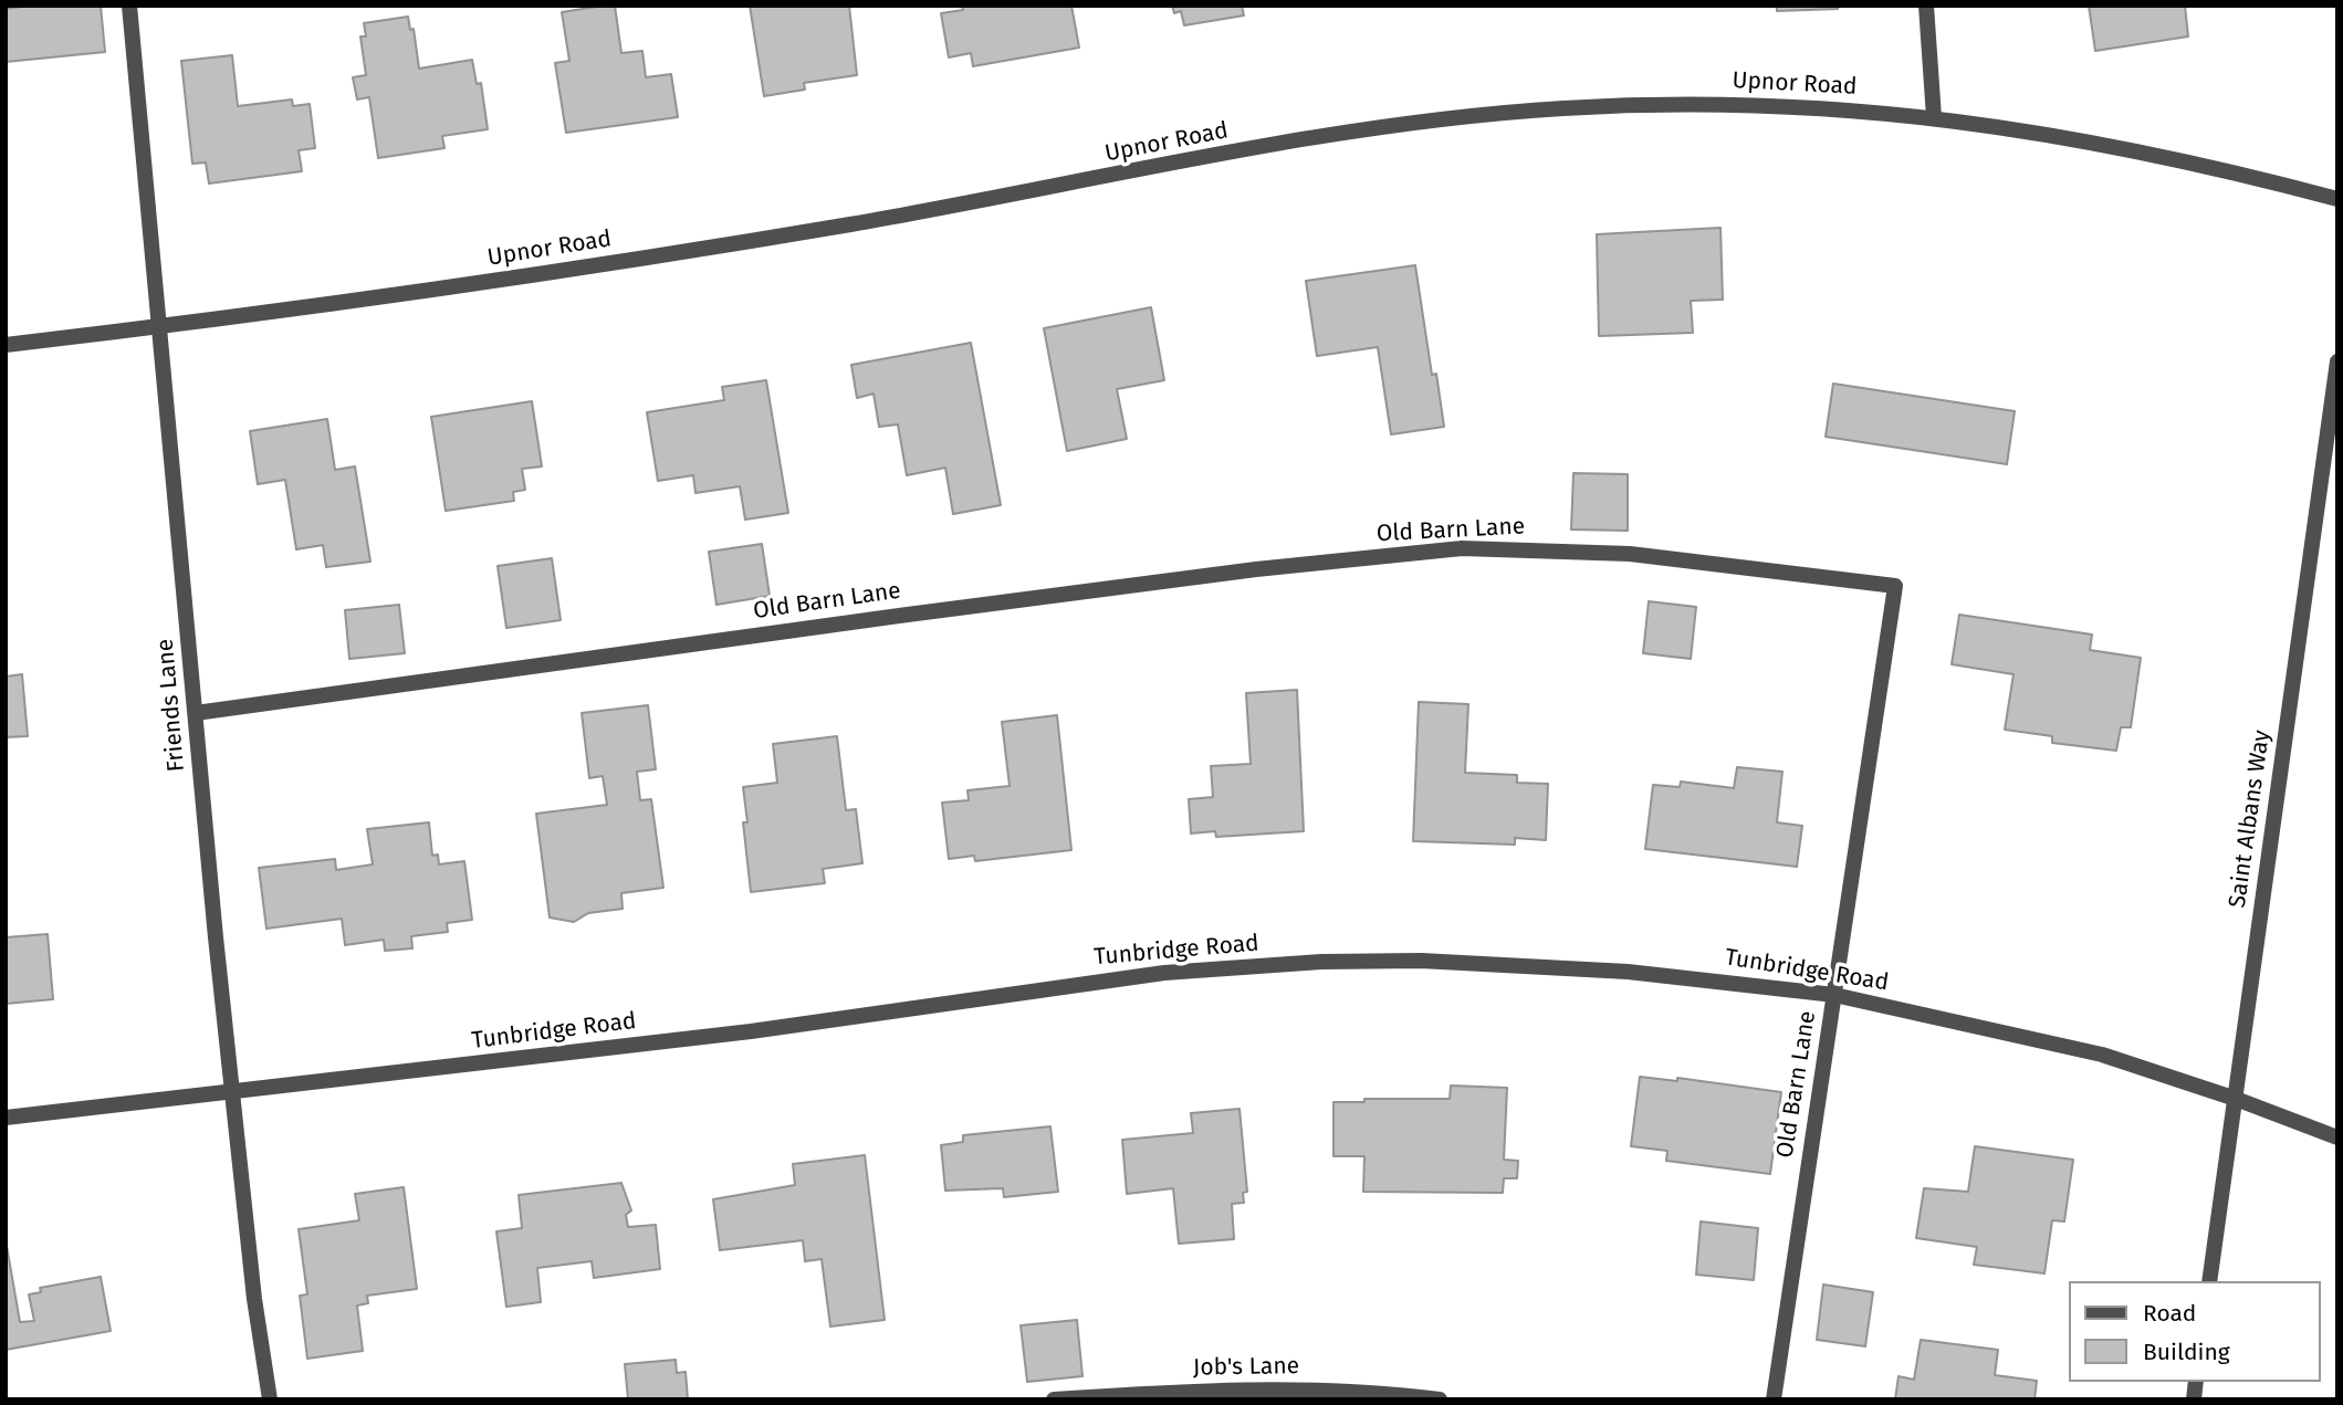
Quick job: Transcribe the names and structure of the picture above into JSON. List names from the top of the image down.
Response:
{
  "streets": {
    "street": [
      "Upnor Road",
      "Old Barn Lane",
      "Friends Lane",
      "Saint Albans Way",
      "Tunbridge Road",
      "Job's Lane"
    ]
  },
  "crossings": [
    ["Upnor Road", "Friends Lane"],
    ["Old Barn Lane", "Friends Lane"],
    ["Old Barn Lane", "Tunbridge Road"],
    ["Friends Lane", "Tunbridge Road"],
    ["Saint Albans Way", "Tunbridge Road"]
  ],
  "legend": ["Road", "Building"]
}
